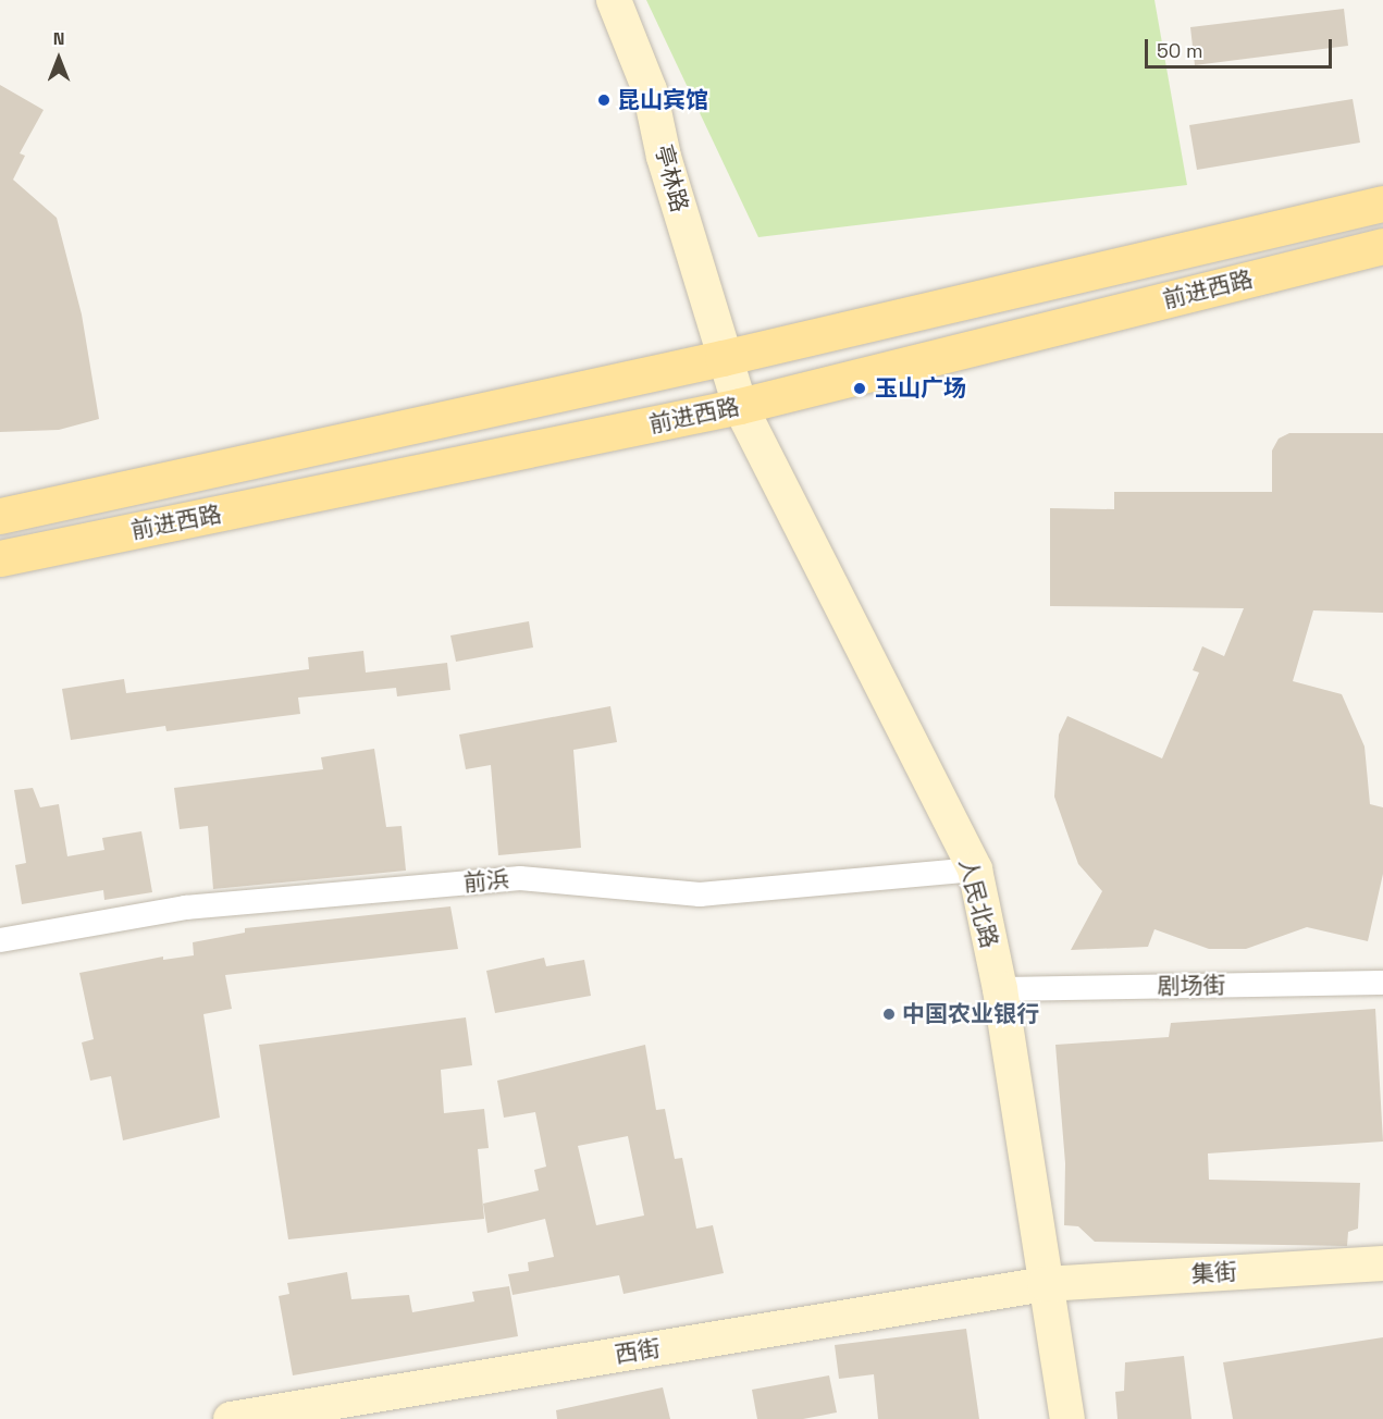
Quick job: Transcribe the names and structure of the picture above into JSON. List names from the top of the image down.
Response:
{
  "streets": {
    "main road": [
      "亭林路",
      "前进西路",
      "人民北路",
      "集街",
      "西街"
    ],
    "street": ["前浜", "剧场街"]
  },
  "crossings": [
    ["亭林路", "前进西路"],
    ["亭林路", "人民北路"],
    ["前进西路", "人民北路"],
    ["前浜", "人民北路"],
    ["人民北路", "剧场街"],
    ["人民北路", "集街"],
    ["人民北路", "西街"],
    ["集街", "西街"]
  ],
  "places": ["昆山宾馆", "玉山广场", "中国农业银行"],
  "scale_bar": "50 m",
  "north": "top"
}
